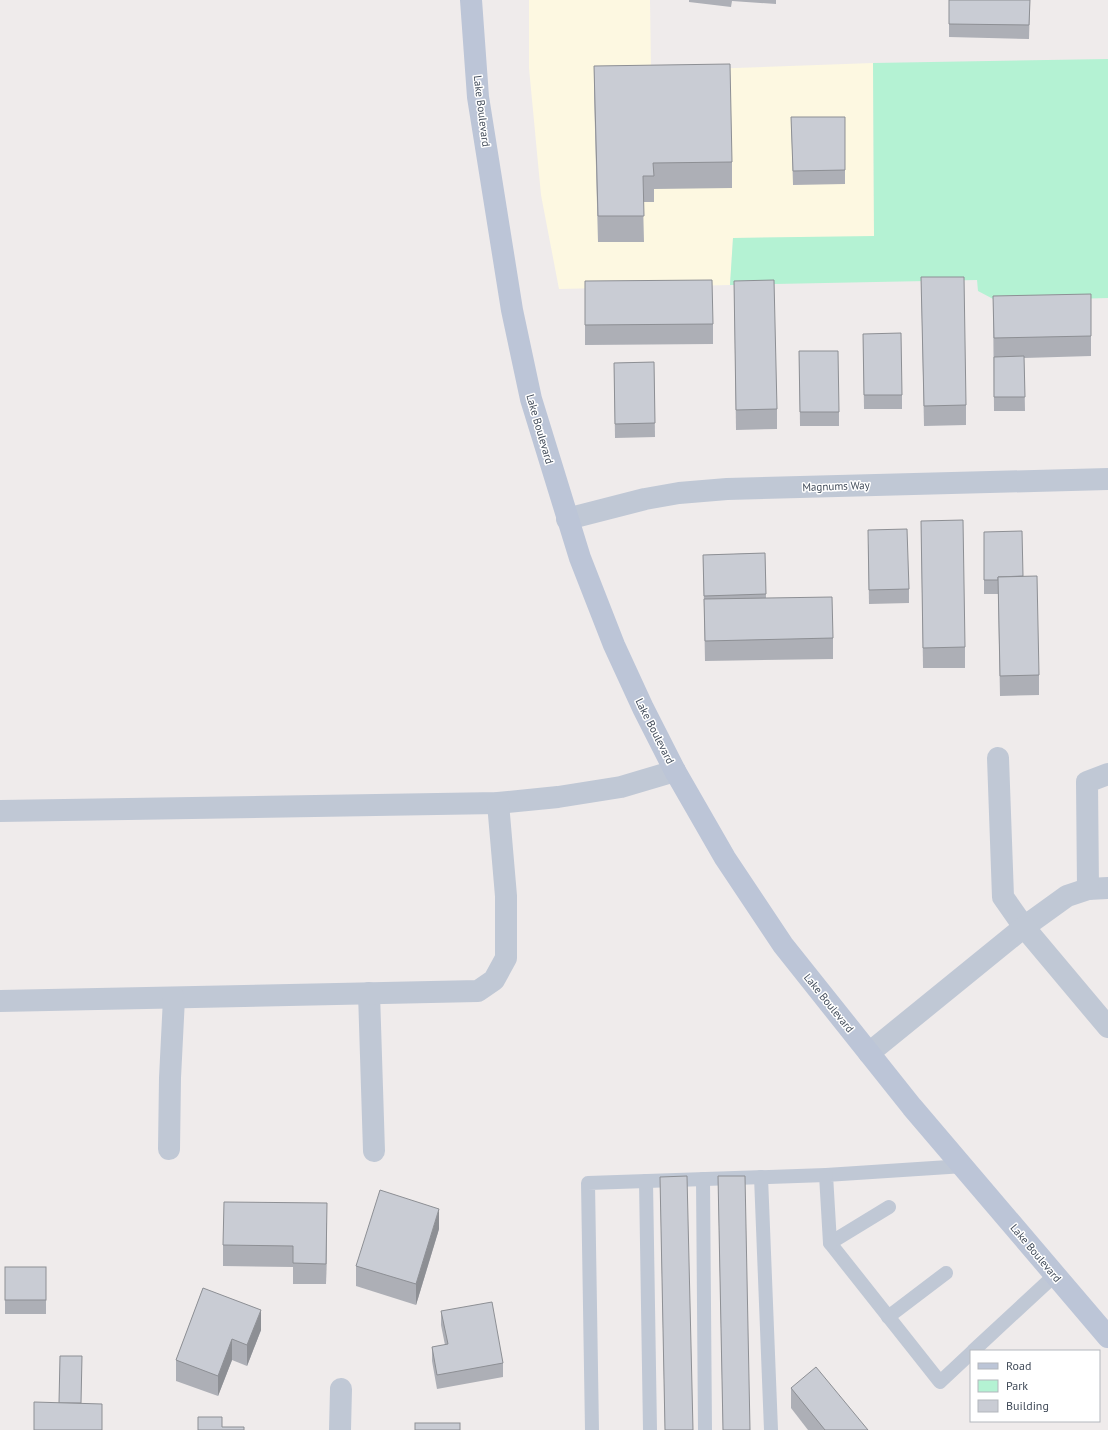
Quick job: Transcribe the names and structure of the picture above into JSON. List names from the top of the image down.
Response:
{
  "streets": {
    "main road": ["Lake Boulevard"],
    "street": ["Magnums Way"]
  },
  "crossings": [
    ["Lake Boulevard", "Magnums Way"]
  ],
  "legend": ["Road", "Park", "Building"]
}
